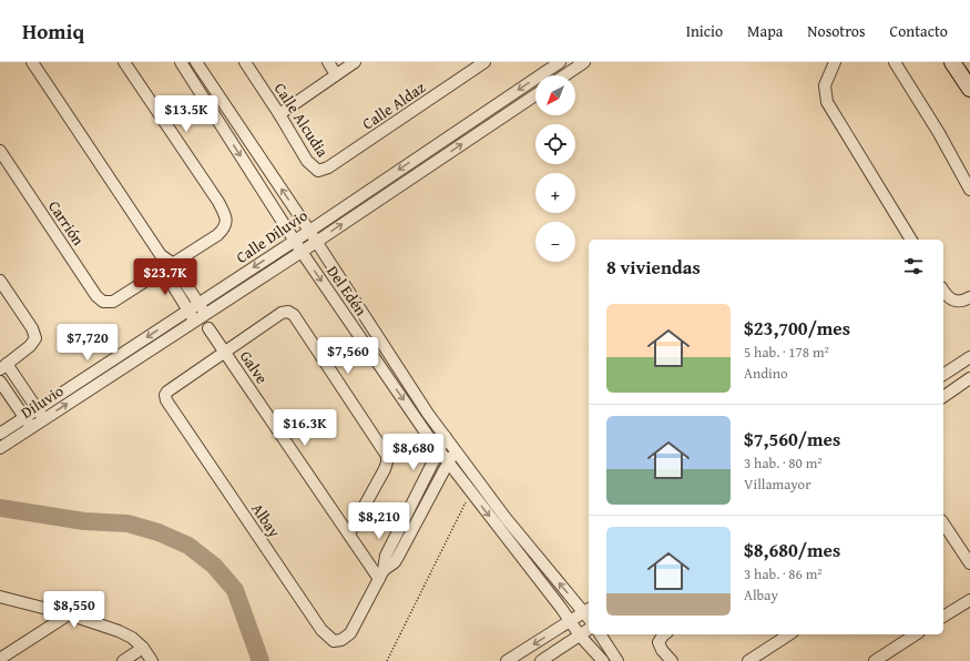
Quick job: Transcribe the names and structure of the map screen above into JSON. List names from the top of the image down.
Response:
{
  "streets": {
    "street": [
      "Calle Aldaz",
      "Calle Alcudia",
      "Carrión",
      "Calle Diluvio",
      "Del Edén",
      "Galve",
      "Diluvio",
      "Albay"
    ]
  },
  "crossings": [
    ["Calle Aldaz", "Calle Alcudia"],
    ["Calle Diluvio", "Del Edén"],
    ["Del Edén", "Diluvio"],
    ["Del Edén", "Albay"],
    ["Galve", "Albay"]
  ],
  "one_way": ["Calle Diluvio", "Diluvio"],
  "north": "bottom left",
  "page": {
    "header": "Homiq",
    "nav": [
      "Inicio",
      "Mapa",
      "Nosotros",
      "Contacto"
    ],
    "map_buttons": ["+", "−"],
    "price": [
      "$13.5K",
      "$23.7K",
      "$7,720",
      "$7,560",
      "$16.3K",
      "$8,680",
      "$8,210",
      "$8,550"
    ],
    "heading": "8 viviendas",
    "list": [
      {
        "name": "$23,700/mes",
        "note": "5 hab. · 178 m² · Andino"
      },
      {
        "name": "$7,560/mes",
        "note": "3 hab. · 80 m² · Villamayor"
      },
      {
        "name": "$8,680/mes",
        "note": "3 hab. · 86 m² · Albay"
      }
    ]
  }
}
